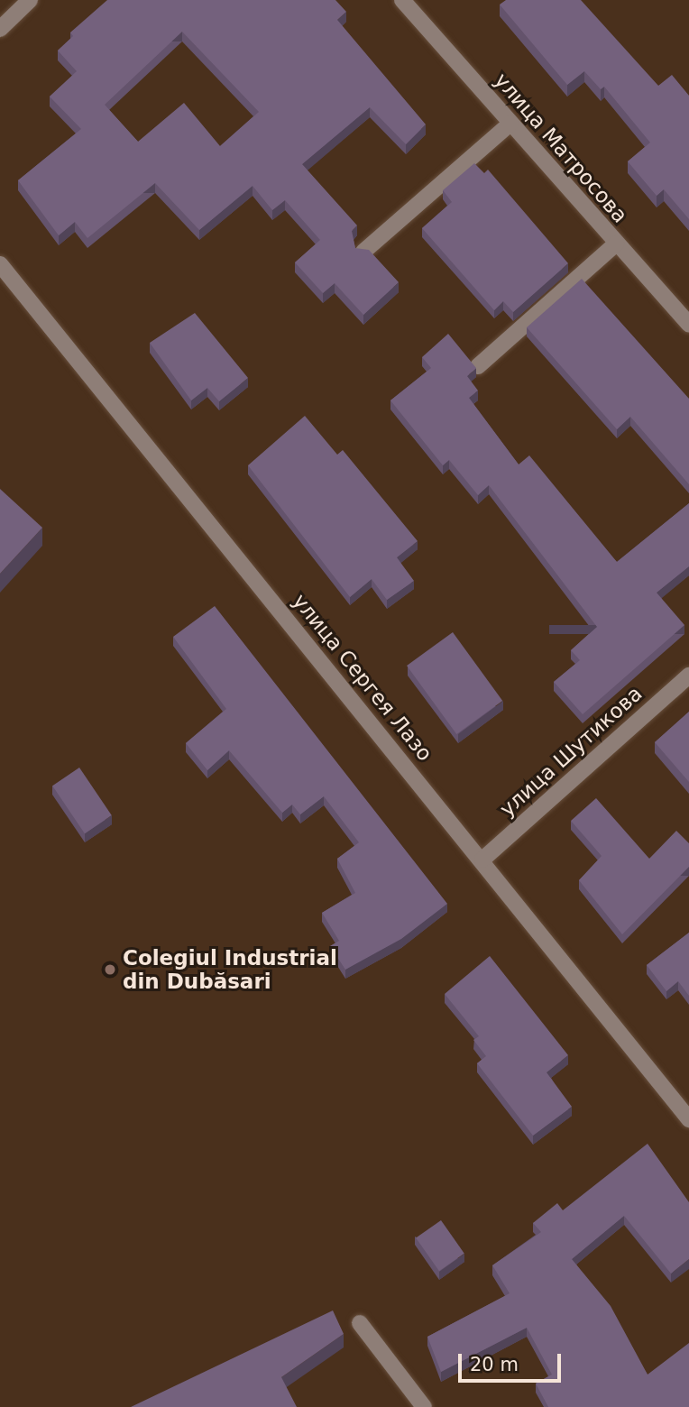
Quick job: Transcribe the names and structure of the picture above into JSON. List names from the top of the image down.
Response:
{
  "streets": {
    "street": ["улица Матросова", "улица Сергея Лазо", "улица Шутикова"]
  },
  "crossings": [
    ["улица Сергея Лазо", "улица Шутикова"]
  ],
  "places": ["Colegiul Industrial din Dubăsari"],
  "scale_bar": "20 m"
}
